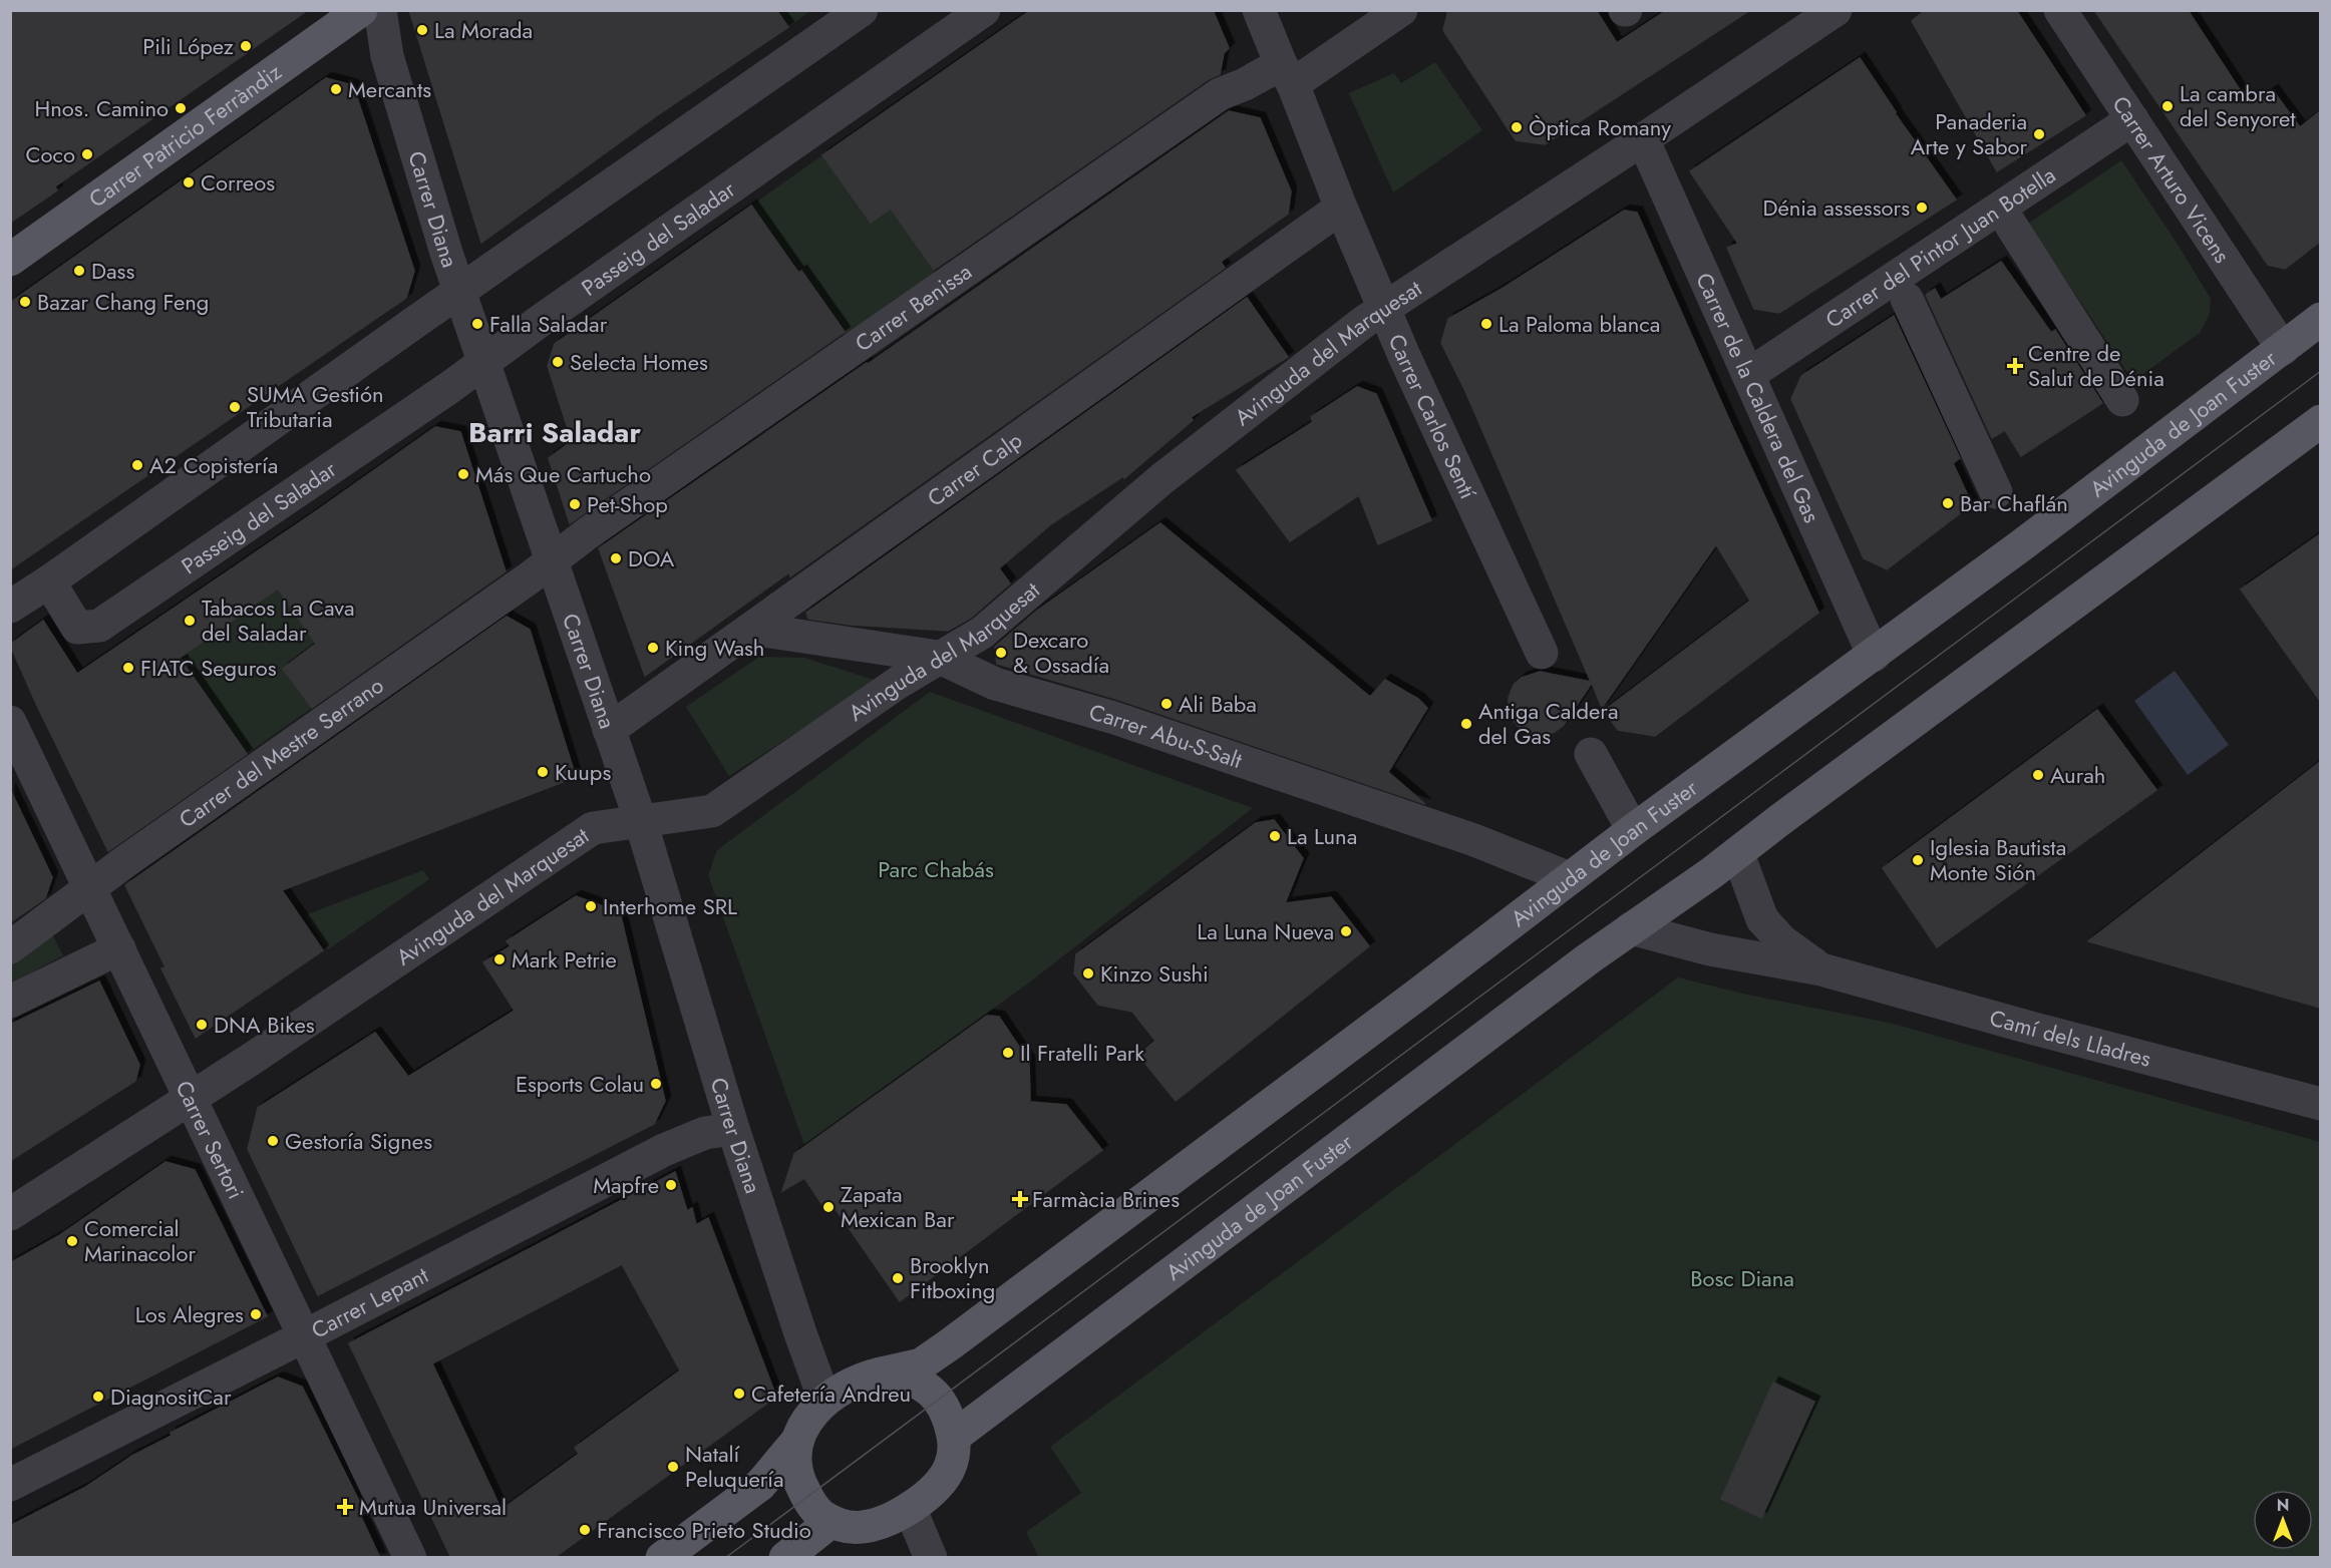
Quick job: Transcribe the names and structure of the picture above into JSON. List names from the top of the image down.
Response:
{
  "streets": {
    "main road": ["Carrer Patricio Ferràndiz", "Avinguda de Joan Fuster"],
    "street": [
      "Carrer Arturo Vicens",
      "Carrer Diana",
      "Passeig del Saladar",
      "Carrer del Pintor Juan Botella",
      "Carrer Benissa",
      "Avinguda del Marquesat",
      "Carrer de la Caldera del Gas",
      "Carrer Carlos Sentí",
      "Carrer Calp",
      "Carrer Abu-S-Salt",
      "Carrer del Mestre Serrano",
      "Camí dels Lladres",
      "Carrer Sertori",
      "Carrer Lepant"
    ]
  },
  "crossings": [
    ["Carrer Arturo Vicens", "Carrer del Pintor Juan Botella"],
    ["Carrer Arturo Vicens", "Avinguda de Joan Fuster"],
    ["Carrer Diana", "Passeig del Saladar"],
    ["Carrer Diana", "Carrer Benissa"],
    ["Carrer Diana", "Avinguda del Marquesat"],
    ["Carrer Diana", "Avinguda de Joan Fuster"],
    ["Carrer Diana", "Carrer Calp"],
    ["Carrer Diana", "Carrer del Mestre Serrano"],
    ["Carrer Diana", "Carrer Lepant"],
    ["Carrer del Pintor Juan Botella", "Carrer de la Caldera del Gas"],
    ["Carrer Benissa", "Carrer Carlos Sentí"],
    ["Carrer Benissa", "Carrer del Mestre Serrano"],
    ["Avinguda del Marquesat", "Carrer de la Caldera del Gas"],
    ["Avinguda del Marquesat", "Carrer Carlos Sentí"],
    ["Avinguda del Marquesat", "Carrer Abu-S-Salt"],
    ["Avinguda del Marquesat", "Carrer Sertori"],
    ["Carrer de la Caldera del Gas", "Avinguda de Joan Fuster"],
    ["Carrer Carlos Sentí", "Carrer Calp"],
    ["Avinguda de Joan Fuster", "Carrer Abu-S-Salt"],
    ["Avinguda de Joan Fuster", "Camí dels Lladres"],
    ["Carrer Calp", "Carrer Abu-S-Salt"],
    ["Carrer del Mestre Serrano", "Carrer Sertori"],
    ["Carrer Sertori", "Carrer Lepant"]
  ],
  "districts": ["Barri Saladar"],
  "parks": ["Parc Chabás", "Bosc Diana"],
  "places": {
    "other": [
      "La Morada",
      "Pili López",
      "Mercants",
      "La cambra del Senyoret",
      "Hnos. Camino",
      "Òptica Romany",
      "Panaderia Arte y Sabor",
      "Coco",
      "Correos",
      "Dénia assessors",
      "Dass",
      "Bazar Chang Feng",
      "Falla Saladar",
      "La Paloma blanca",
      "Selecta Homes",
      "SUMA Gestión Tributaria",
      "A2 Copistería",
      "Más Que Cartucho",
      "Bar Chaflán",
      "Pet-Shop",
      "DOA",
      "Tabacos La Cava del Saladar",
      "King Wash",
      "Dexcaro & Ossadía",
      "FIATC Seguros",
      "Ali Baba",
      "Antiga Caldera del Gas",
      "Kuups",
      "Aurah",
      "La Luna",
      "Iglesia Bautista Monte Sión",
      "Interhome SRL",
      "La Luna Nueva",
      "Mark Petrie",
      "Kinzo Sushi",
      "DNA Bikes",
      "Il Fratelli Park",
      "Esports Colau",
      "Gestoría Signes",
      "Mapfre",
      "Zapata Mexican Bar",
      "Comercial Marinacolor",
      "Brooklyn Fitboxing",
      "Los Alegres",
      "Cafetería Andreu",
      "DiagnositCar",
      "Natalí Peluquería",
      "Francisco Prieto Studio"
    ],
    "health": ["Centre de Salut de Dénia", "Farmàcia Brines", "Mutua Universal"]
  },
  "north": "top"
}
